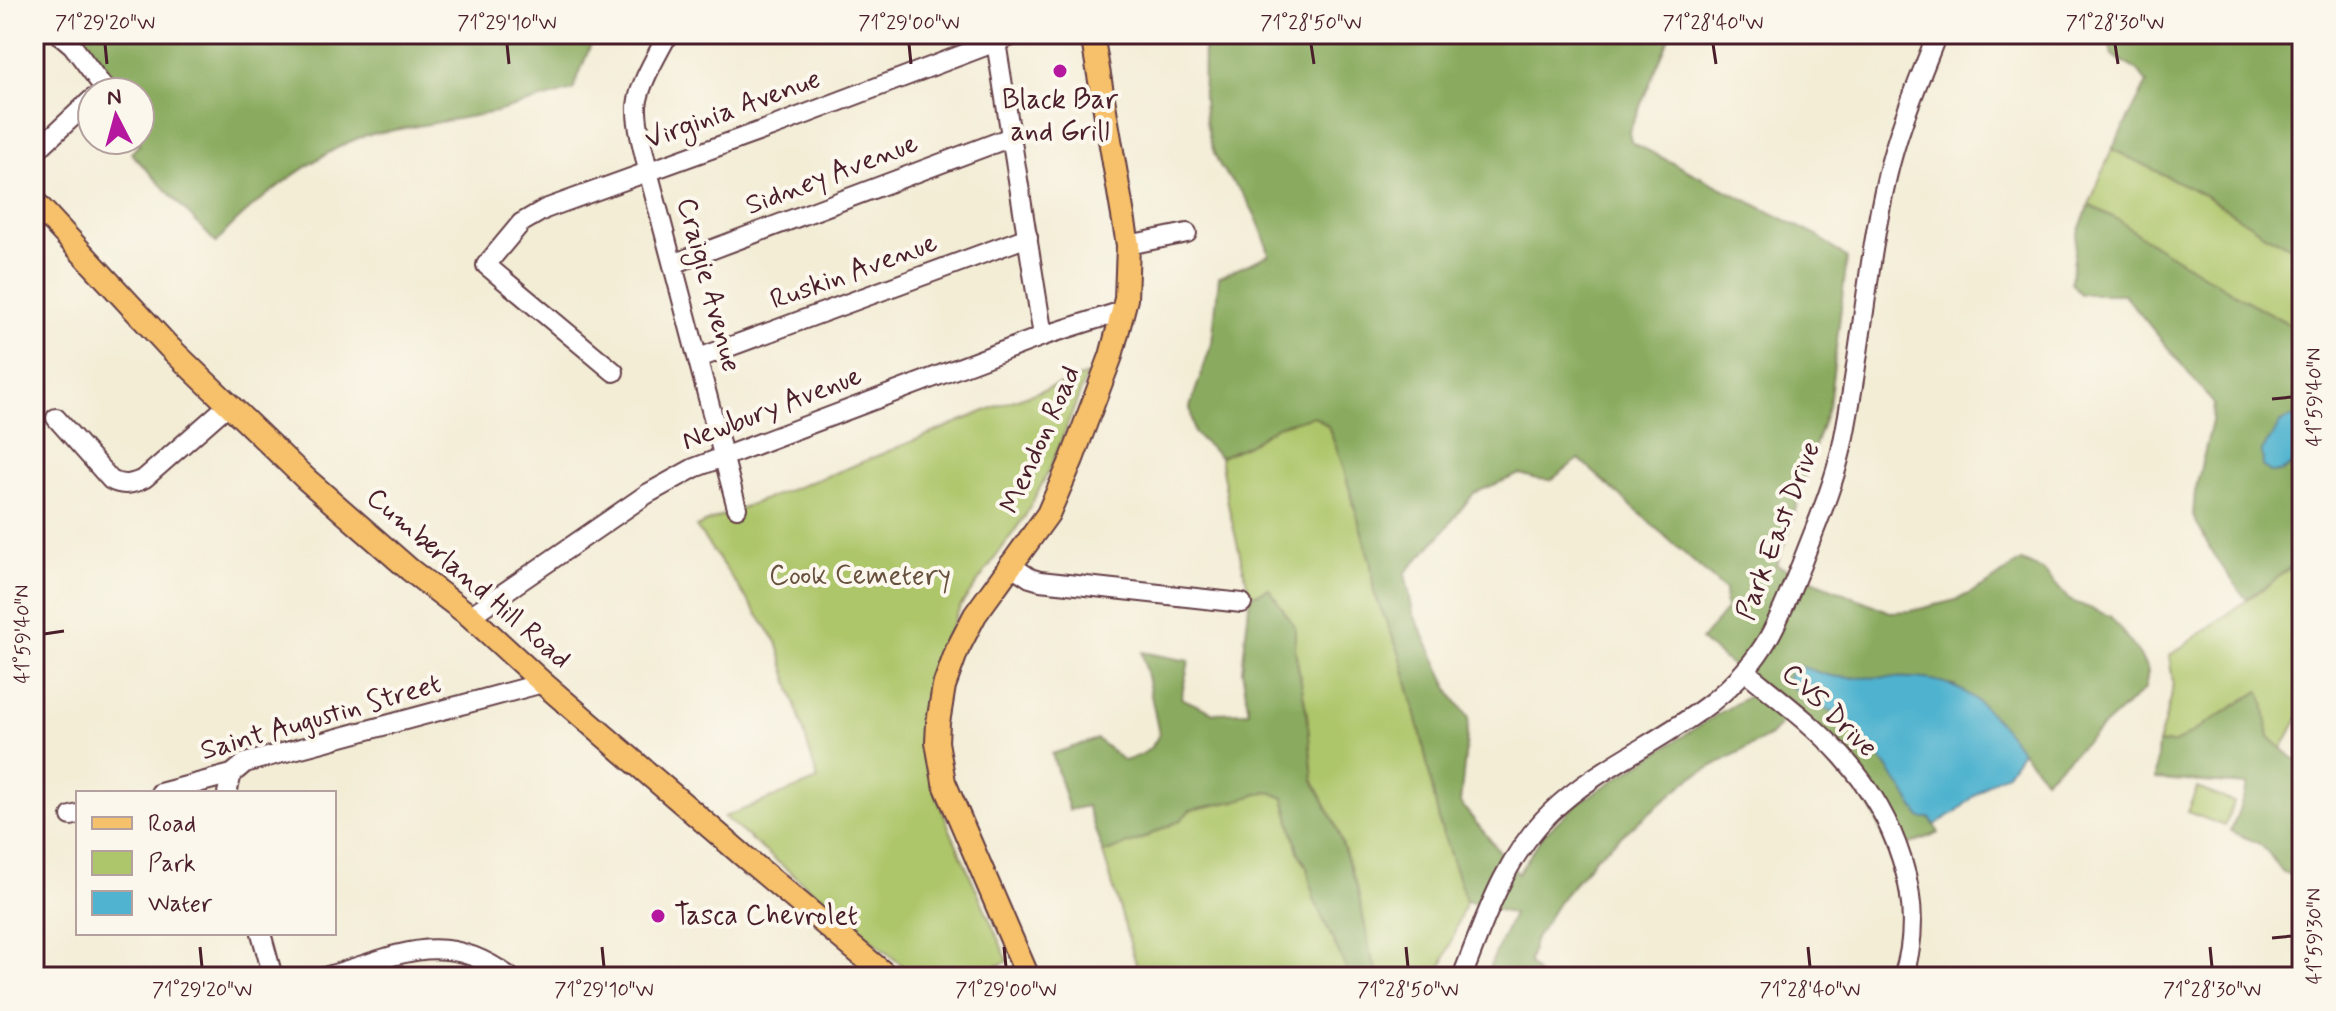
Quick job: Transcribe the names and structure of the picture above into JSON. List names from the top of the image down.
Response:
{
  "streets": {
    "main road": ["Mendon Road", "Cumberland Hill Road"],
    "street": [
      "Virginia Avenue",
      "Sidney Avenue",
      "Ruskin Avenue",
      "Craigie Avenue",
      "Newbury Avenue",
      "Park East Drive",
      "CVS Drive",
      "Saint Augustin Street"
    ]
  },
  "crossings": [
    ["Virginia Avenue", "Craigie Avenue"],
    ["Sidney Avenue", "Craigie Avenue"],
    ["Ruskin Avenue", "Craigie Avenue"],
    ["Craigie Avenue", "Newbury Avenue"],
    ["Newbury Avenue", "Mendon Road"],
    ["Newbury Avenue", "Cumberland Hill Road"],
    ["Park East Drive", "CVS Drive"],
    ["Cumberland Hill Road", "Saint Augustin Street"]
  ],
  "parks": ["Cook Cemetery"],
  "places": ["Black Bar and Grill", "Tasca Chevrolet"],
  "legend": ["Road", "Park", "Water"],
  "north": "top",
  "coordinates": [
    "71°29'20\"W",
    "71°29'10\"W",
    "71°29'00\"W",
    "71°28'50\"W",
    "71°28'40\"W",
    "71°28'30\"W",
    "41°59'40\"N",
    "41°59'30\"N"
  ]
}
